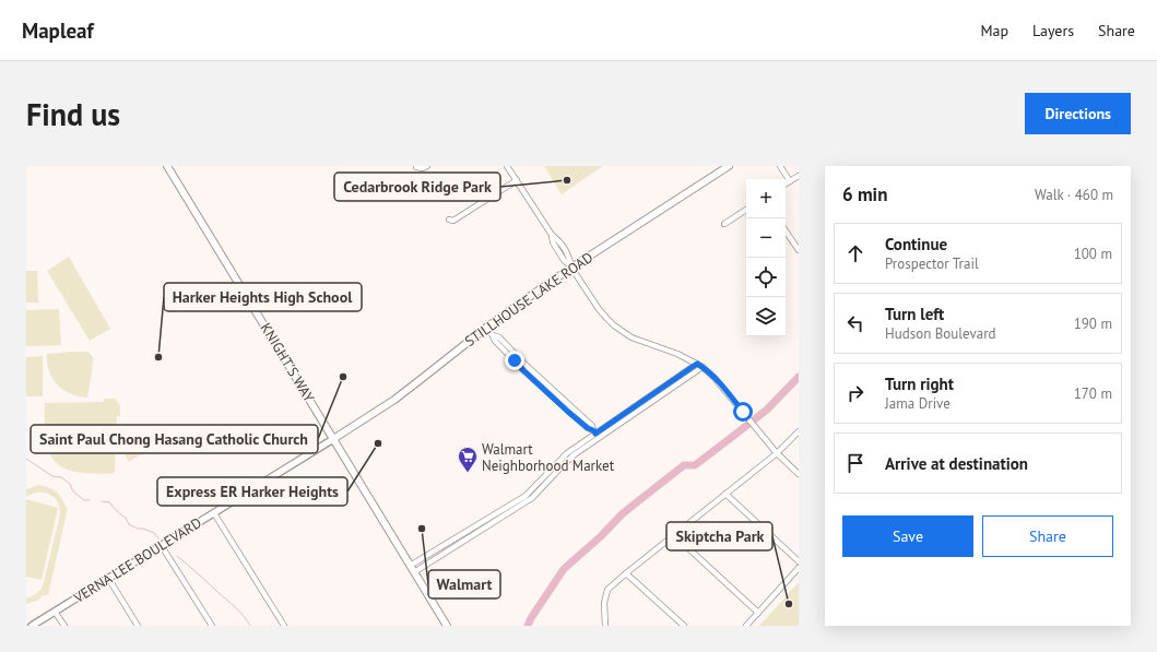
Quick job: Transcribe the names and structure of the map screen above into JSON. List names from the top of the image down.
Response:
{
  "streets": {
    "main road": ["STILLHOUSE LAKE ROAD", "KNIGHT'S WAY"],
    "street": ["VERNA LEE BOULEVARD"]
  },
  "crossings": [
    ["STILLHOUSE LAKE ROAD", "KNIGHT'S WAY"],
    ["STILLHOUSE LAKE ROAD", "VERNA LEE BOULEVARD"],
    ["KNIGHT'S WAY", "VERNA LEE BOULEVARD"]
  ],
  "places": {
    "other": [
      "Cedarbrook Ridge Park",
      "Harker Heights High School",
      "Saint Paul Chong Hasang Catholic Church",
      "Express ER Harker Heights",
      "Walmart",
      "Skiptcha Park"
    ],
    "supermarket": ["Walmart Neighborhood Market"]
  },
  "page": {
    "header": "Mapleaf",
    "nav": ["Map", "Layers", "Share"],
    "buttons": [
      "Directions",
      ["Save", "Share"]
    ],
    "title": "Find us",
    "heading": ["6 min", "Walk · 460 m"],
    "map_buttons": ["+", "−"],
    "list": [
      ["Continue", "Prospector Trail", "100 m"],
      ["Turn left", "Hudson Boulevard", "190 m"],
      ["Turn right", "Jama Drive", "170 m"],
      "Arrive at destination"
    ]
  }
}
